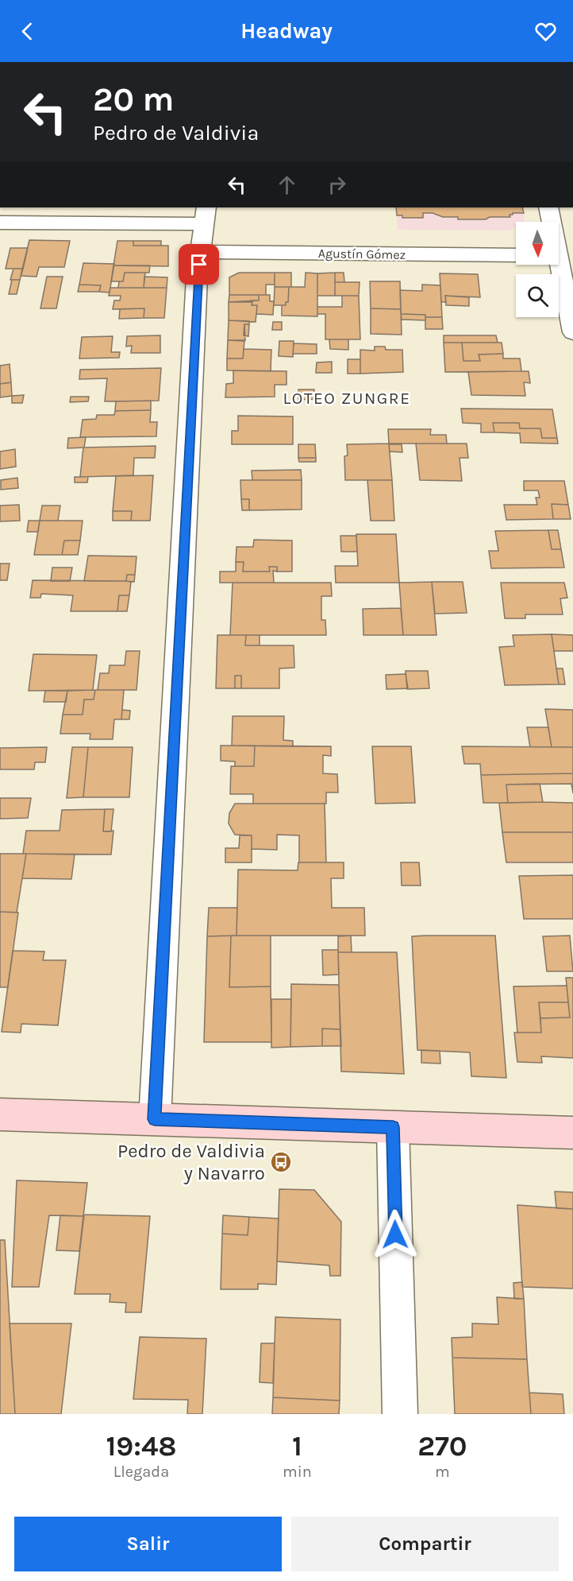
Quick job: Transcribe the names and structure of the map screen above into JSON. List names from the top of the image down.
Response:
{
  "streets": {
    "street": ["Agustín Gómez"]
  },
  "districts": ["LOTEO ZUNGRE"],
  "places": {
    "bus stop": ["Pedro de Valdivia y Navarro"]
  },
  "north": "bottom",
  "page": {
    "header": "Headway",
    "turn": ["20 m", "Pedro de Valdivia"],
    "eta": [
      "19:48",
      "Llegada",
      "1",
      "min",
      "270",
      "m"
    ],
    "buttons": ["Salir", "Compartir"]
  }
}
